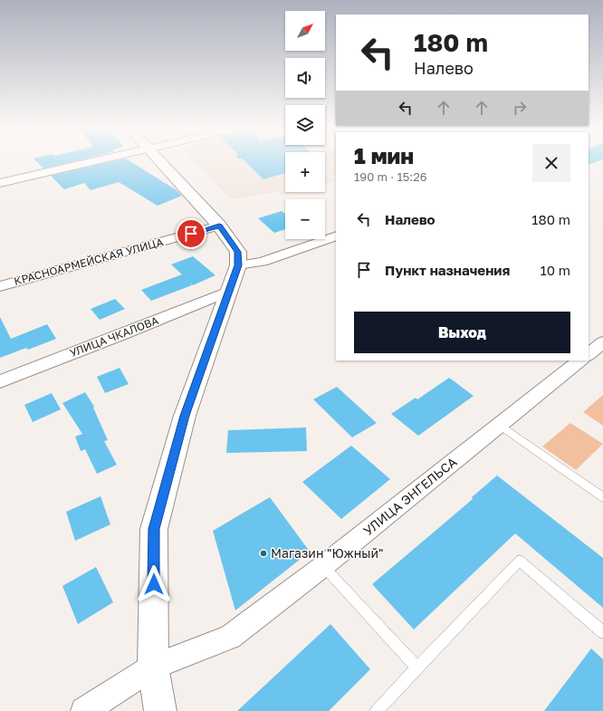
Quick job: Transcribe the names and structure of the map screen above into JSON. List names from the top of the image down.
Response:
{
  "streets": {
    "street": ["КРАСНОАРМЕЙСКАЯ УЛИЦА", "УЛИЦА ЧКАЛОВА", "УЛИЦА ЭНГЕЛЬСА"]
  },
  "places": ["Магазин \"Южный\""],
  "north": "top right",
  "page": {
    "map_buttons": ["+", "−"],
    "turn": ["180 m", "Налево"],
    "heading": ["1 мин", "190 m · 15:26"],
    "list": [
      {
        "name": "Налево",
        "value": "180 m"
      },
      {
        "name": "Пункт назначения",
        "value": "10 m"
      }
    ],
    "buttons": "Выход"
  }
}
